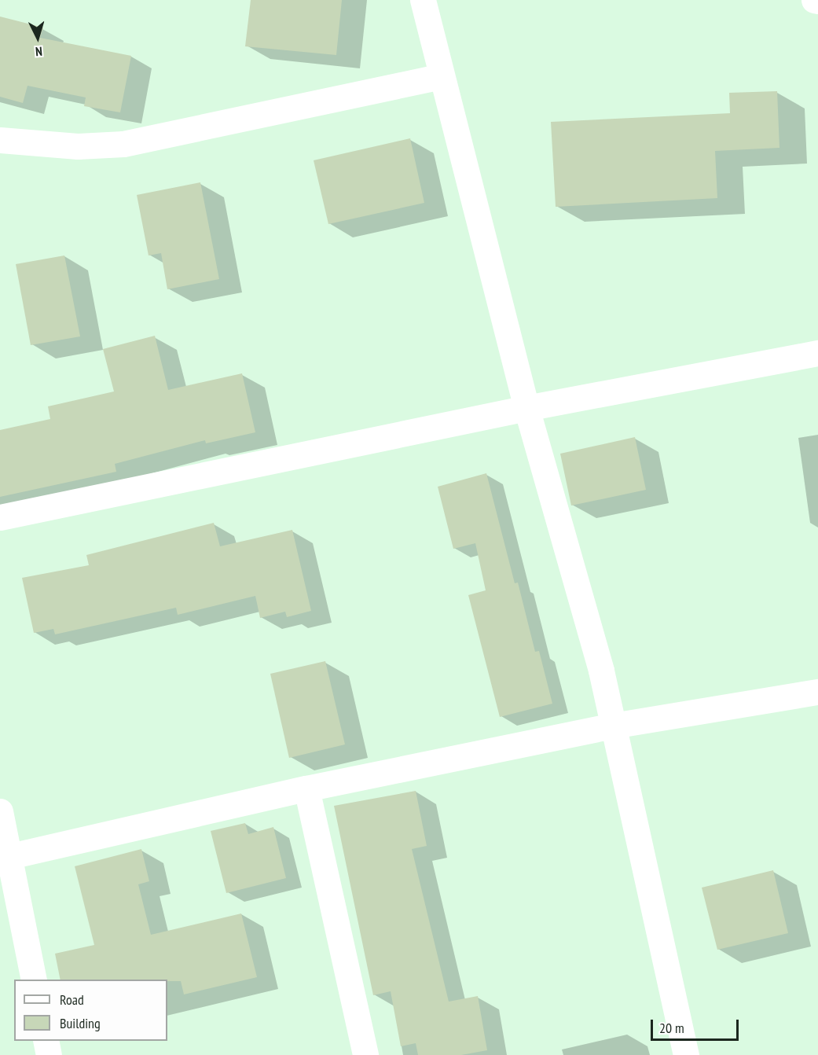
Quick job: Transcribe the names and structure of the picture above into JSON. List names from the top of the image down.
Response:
{
  "legend": ["Road", "Building"],
  "scale_bar": "20 m",
  "north": "bottom"
}
